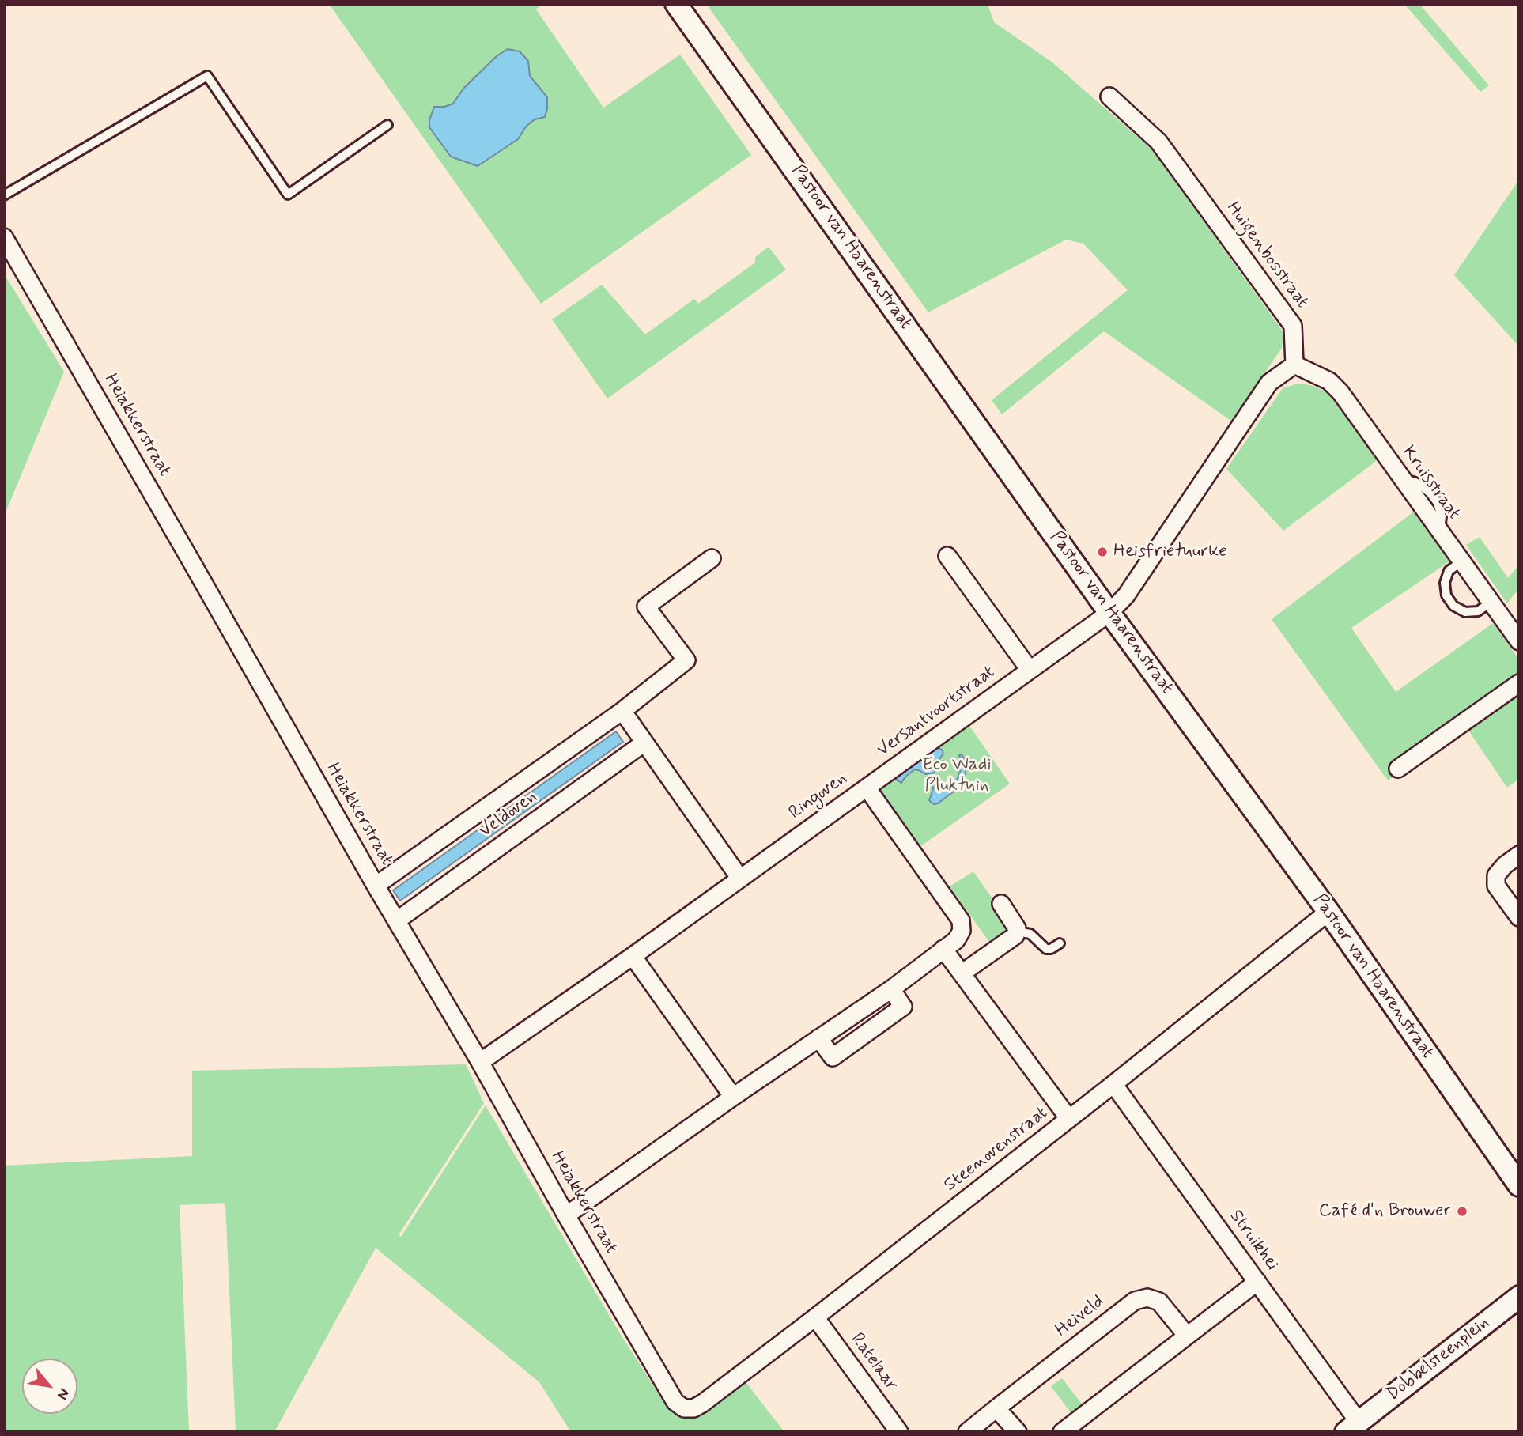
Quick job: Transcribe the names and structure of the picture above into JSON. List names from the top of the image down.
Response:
{
  "streets": {
    "street": [
      "Pastoor van Haarenstraat",
      "Huigenbosstraat",
      "Heiakkerstraat",
      "Kruisstraat",
      "Versantvoortstraat",
      "Ringoven",
      "Veldoven",
      "Steenovenstraat",
      "Struikhei",
      "Heiveld",
      "Dobbelsteenplein",
      "Ratelaar"
    ]
  },
  "crossings": [
    ["Pastoor van Haarenstraat", "Versantvoortstraat"],
    ["Pastoor van Haarenstraat", "Steenovenstraat"],
    ["Huigenbosstraat", "Kruisstraat"],
    ["Heiakkerstraat", "Ringoven"],
    ["Heiakkerstraat", "Veldoven"],
    ["Heiakkerstraat", "Steenovenstraat"],
    ["Versantvoortstraat", "Ringoven"],
    ["Steenovenstraat", "Struikhei"],
    ["Steenovenstraat", "Ratelaar"],
    ["Struikhei", "Dobbelsteenplein"]
  ],
  "parks": ["Eco Wadi Pluktuin"],
  "places": ["Heisfrietuurke", "Café d'n Brouwer"],
  "north": "bottom right"
}
